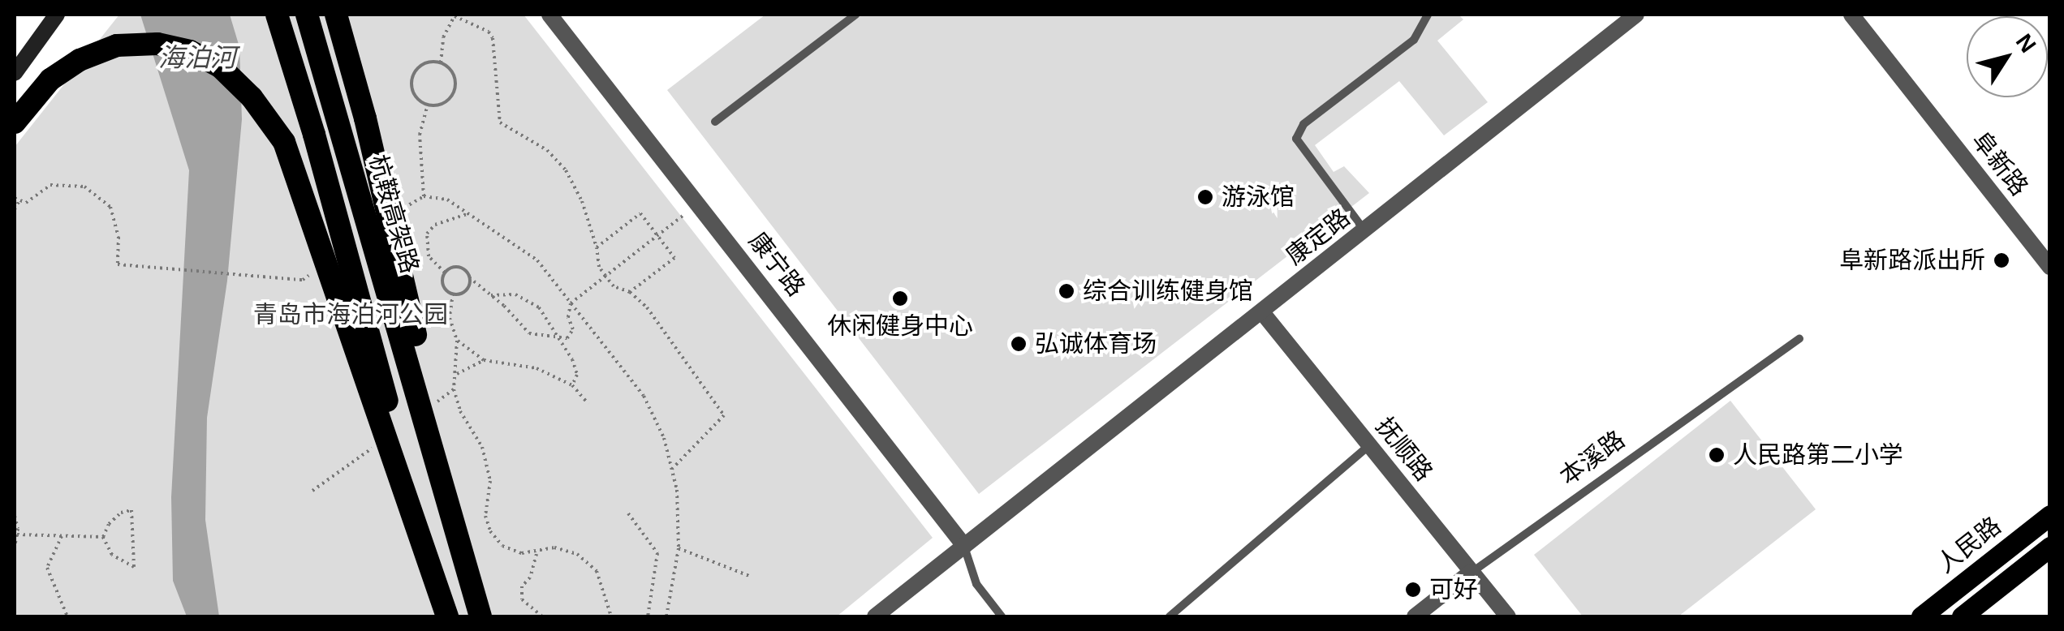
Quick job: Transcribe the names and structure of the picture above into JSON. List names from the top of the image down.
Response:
{
  "streets": {
    "highway": ["杭鞍高架路"],
    "main road": ["人民路"],
    "street": [
      "阜新路",
      "康定路",
      "康宁路",
      "抚顺路",
      "本溪路"
    ]
  },
  "crossings": [
    ["康定路", "康宁路"],
    ["康定路", "抚顺路"],
    ["抚顺路", "本溪路"]
  ],
  "water": ["海泊河"],
  "parks": ["青岛市海泊河公园"],
  "places": [
    "游泳馆",
    "阜新路派出所",
    "综合训练健身馆",
    "休闲健身中心",
    "弘诚体育场",
    "人民路第二小学",
    "可好"
  ],
  "north": "top right"
}
